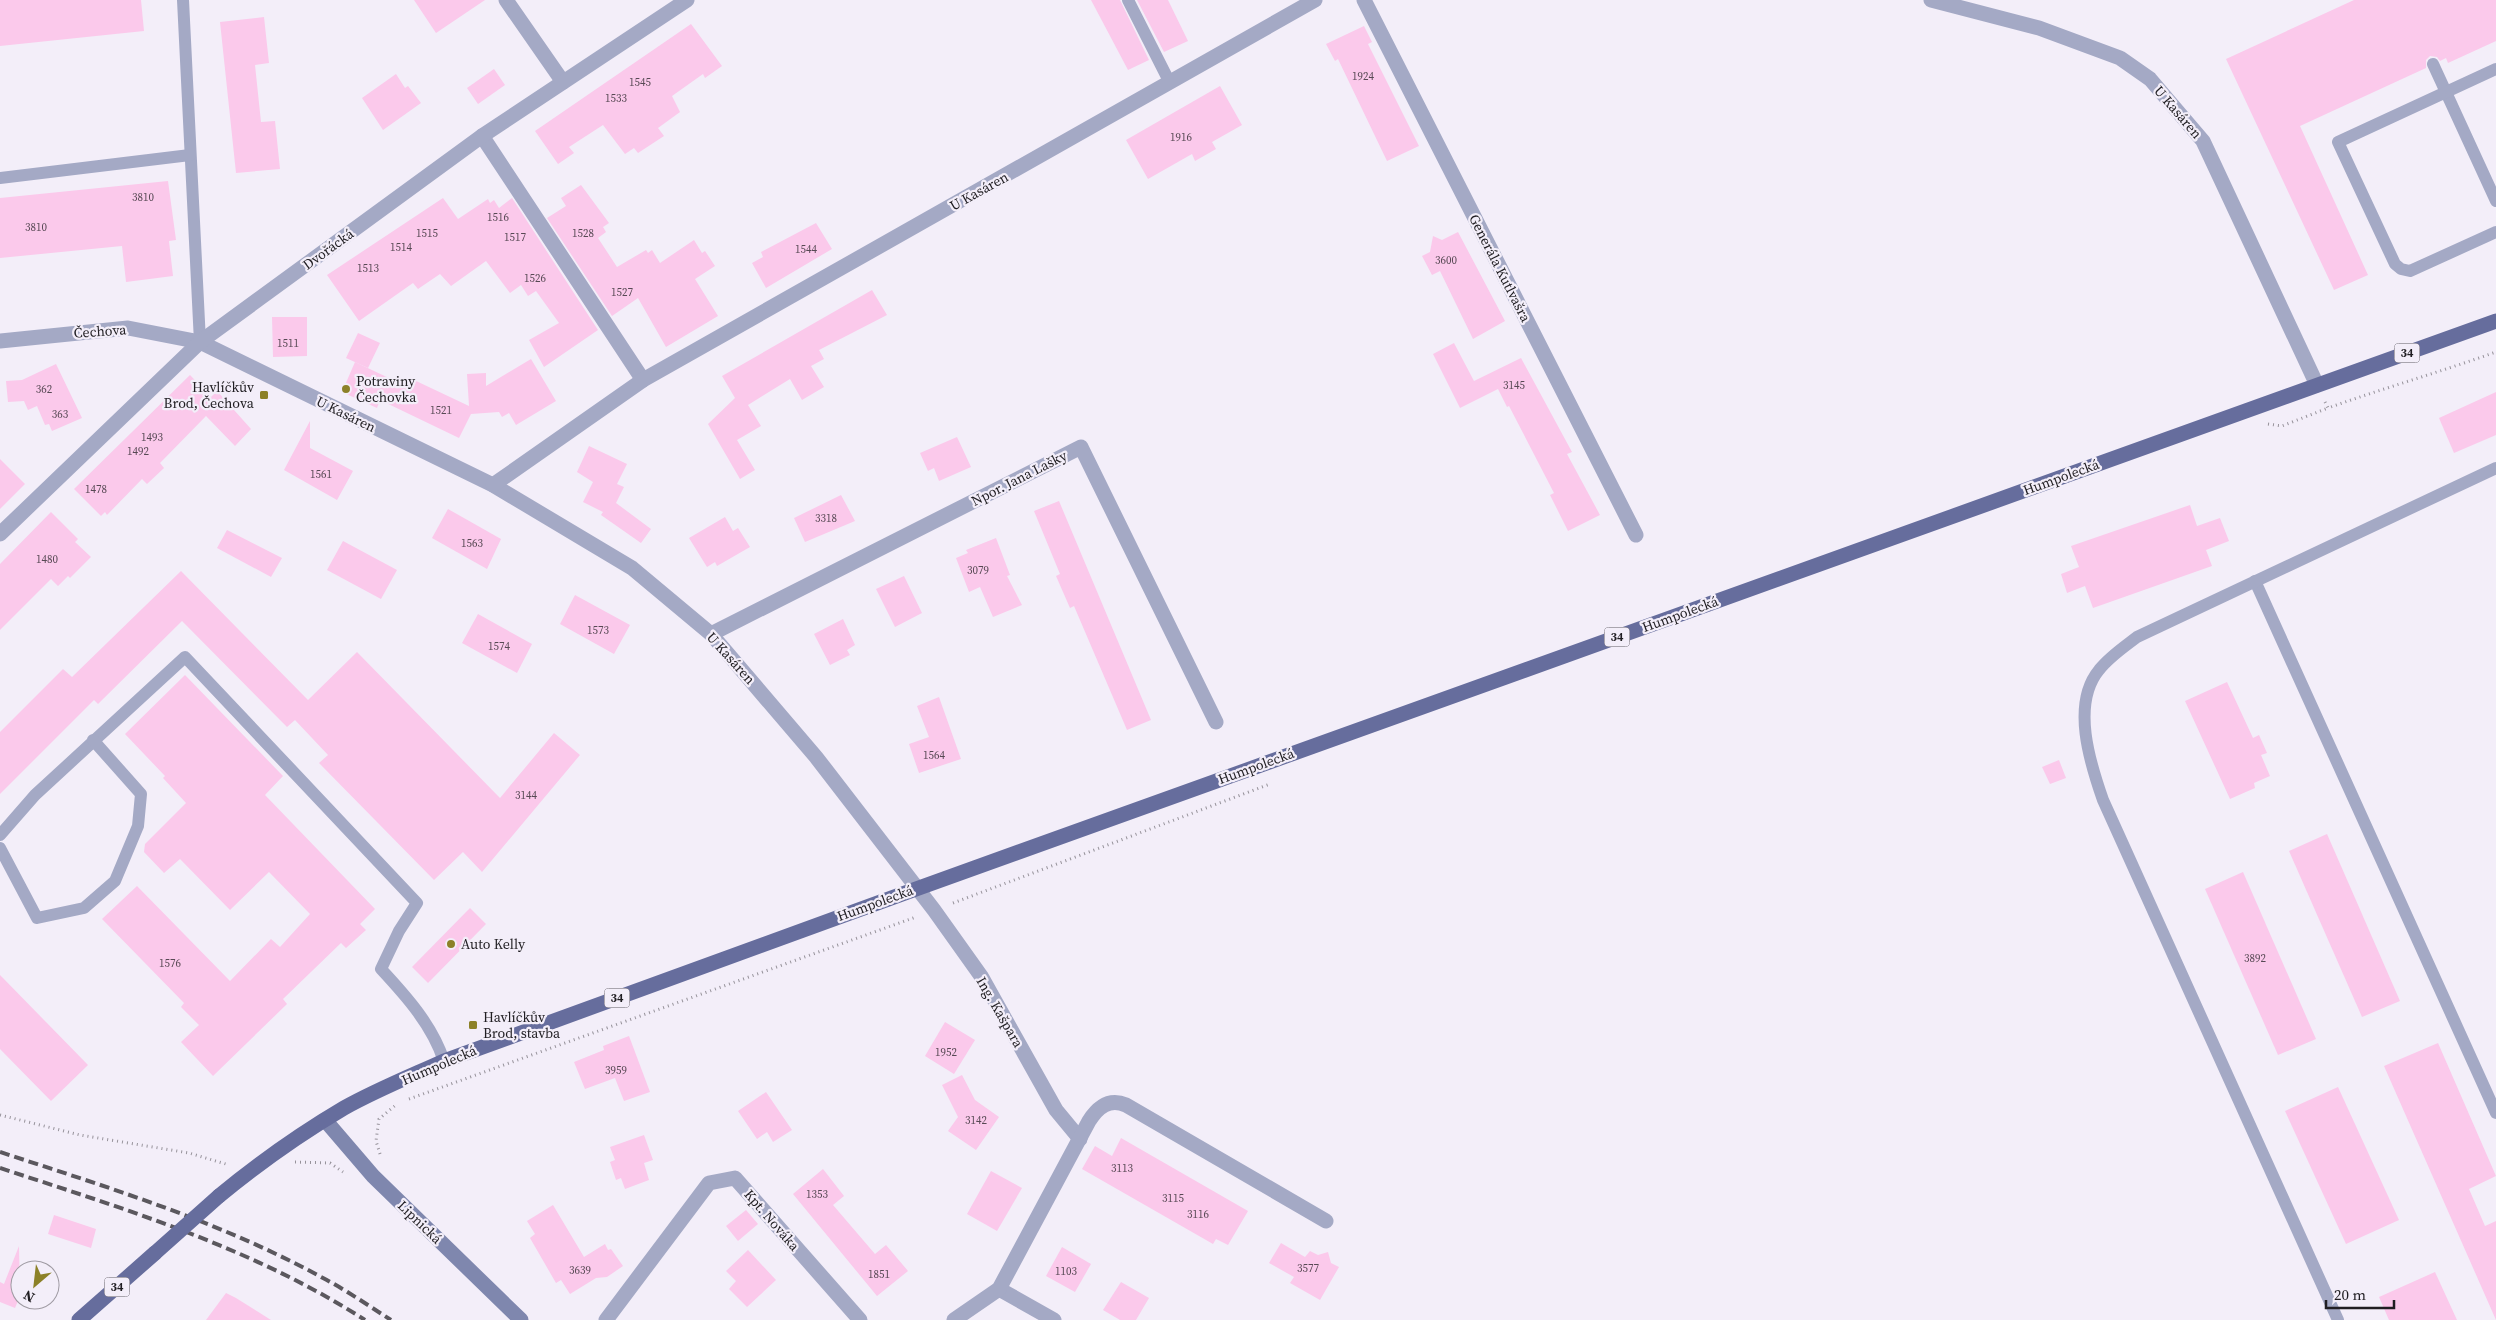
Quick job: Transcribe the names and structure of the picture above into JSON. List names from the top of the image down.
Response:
{
  "streets": {
    "main road": ["34", "Humpolecká"],
    "street": [
      "U Kasáren",
      "Dvořácká",
      "Generála Kutlvašra",
      "Čechova",
      "Npor. Jana Lašky",
      "Ing. Kašpara",
      "Kpt. Nováka",
      "Lipnická"
    ]
  },
  "crossings": [
    ["U Kasáren", "Dvořácká"],
    ["U Kasáren", "Čechova"],
    ["U Kasáren", "34"],
    ["U Kasáren", "Humpolecká"],
    ["U Kasáren", "Npor. Jana Lašky"],
    ["U Kasáren", "Ing. Kašpara"],
    ["Dvořácká", "Čechova"],
    ["34", "Humpolecká"],
    ["Humpolecká", "Ing. Kašpara"],
    ["Humpolecká", "Lipnická"]
  ],
  "places": {
    "other": ["Potraviny Čechovka", "Auto Kelly"],
    "transit": ["Havlíčkův Brod, Čechova", "Havlíčkův Brod, stavba"]
  },
  "house_numbers": [
    "1924",
    "1545",
    "1533",
    "1916",
    "3810",
    "1516",
    "3810",
    "1515",
    "1528",
    "1517",
    "1514",
    "1544",
    "3600",
    "1513",
    "1526",
    "1527",
    "1511",
    "3145",
    "362",
    "1521",
    "363",
    "1493",
    "1492",
    "1561",
    "1478",
    "3318",
    "1563",
    "1480",
    "3079",
    "1573",
    "1574",
    "1564",
    "3144",
    "3892",
    "1576",
    "1952",
    "3959",
    "3142",
    "3113",
    "1353",
    "3115",
    "3116",
    "3577",
    "3639",
    "1103",
    "1851"
  ],
  "scale_bar": "20 m",
  "north": "bottom left"
}
